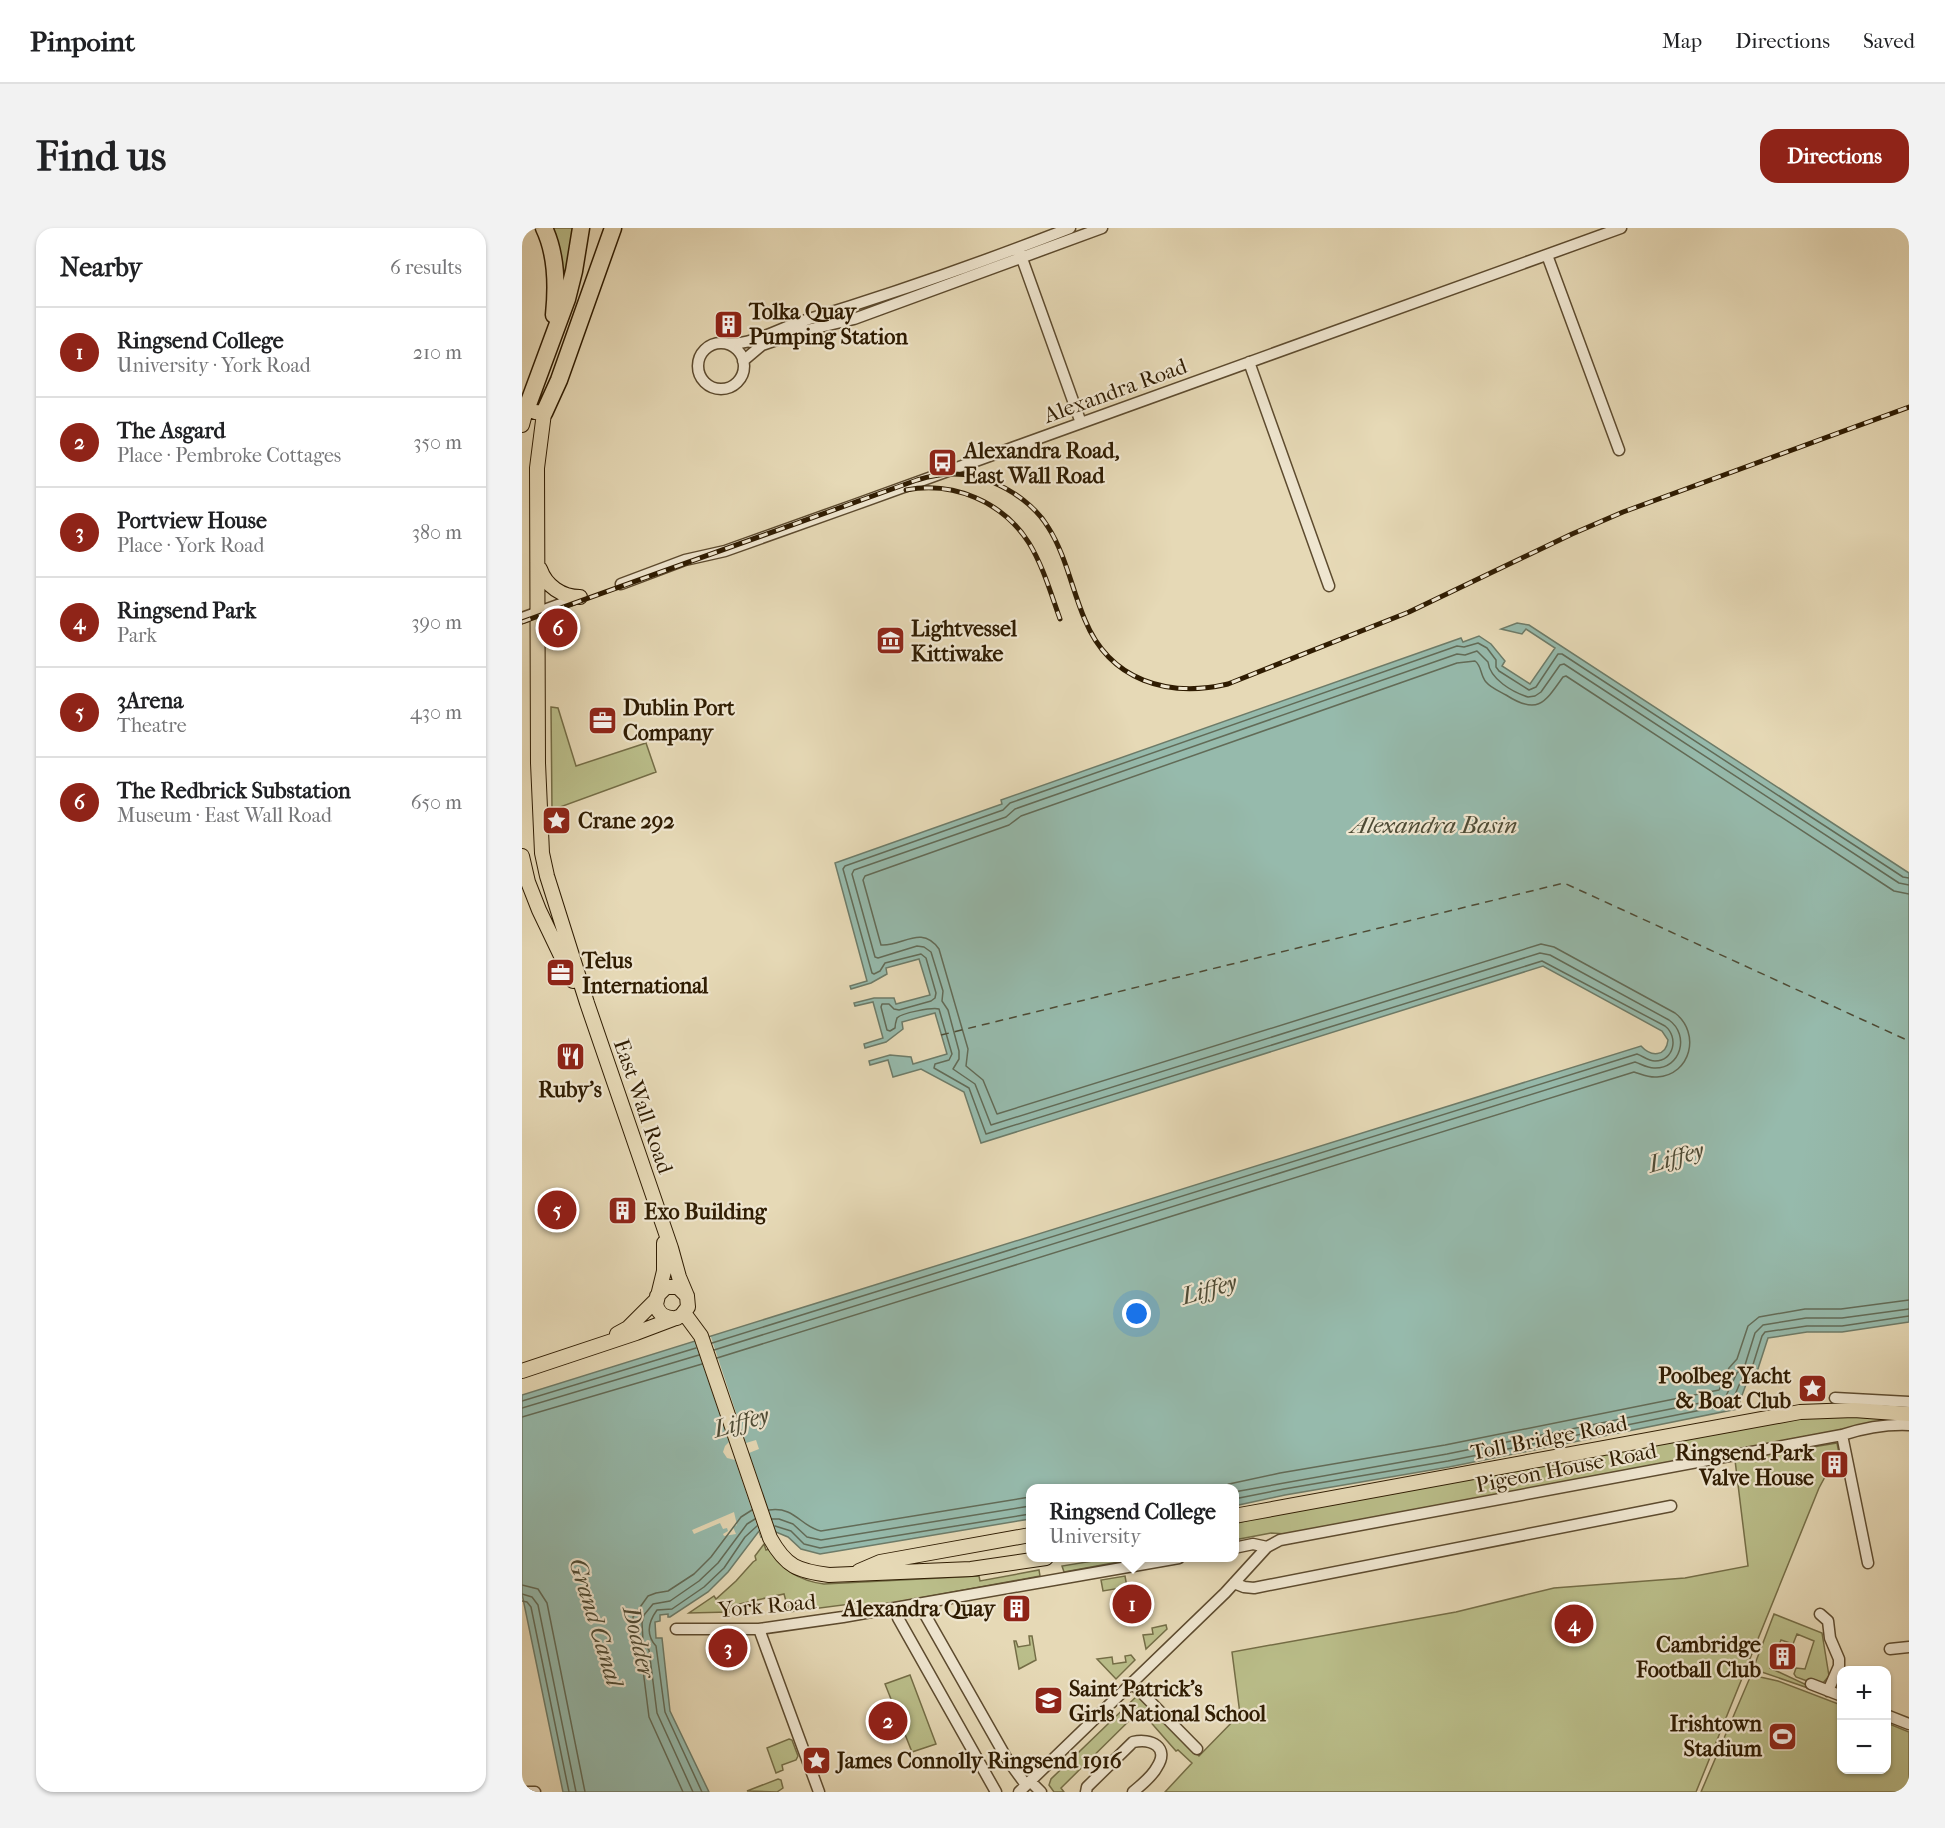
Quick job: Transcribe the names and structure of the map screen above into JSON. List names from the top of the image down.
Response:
{
  "streets": {
    "main road": ["East Wall Road", "Toll Bridge Road"],
    "street": ["Alexandra Road", "Pigeon House Road", "York Road"]
  },
  "water": [
    "Alexandra Basin",
    "Liffey",
    "Grand Canal",
    "Dodder"
  ],
  "places": {
    "building": [
      "Tolka Quay Pumping Station",
      "Exo Building",
      "Ringsend Park Valve House",
      "Alexandra Quay",
      "Cambridge Football Club"
    ],
    "bus stop": ["Alexandra Road, East Wall Road"],
    "museum": ["Lightvessel Kittiwake"],
    "office": ["Dublin Port Company", "Telus International"],
    "place": ["Crane 292", "Poolbeg Yacht & Boat Club", "James Connolly Ringsend 1916"],
    "restaurant": ["Ruby's"],
    "school or university": ["Saint Patrick's Girls National School"],
    "sports": ["Irishtown Stadium"]
  },
  "page": {
    "header": "Pinpoint",
    "nav": ["Map", "Directions", "Saved"],
    "buttons": "Directions",
    "title": "Find us",
    "heading": ["Nearby", "6 results"],
    "list": [
      {
        "mark": "1",
        "name": "Ringsend College",
        "note": "University · York Road",
        "value": "210 m"
      },
      {
        "mark": "2",
        "name": "The Asgard",
        "note": "Place · Pembroke Cottages",
        "value": "350 m"
      },
      {
        "mark": "3",
        "name": "Portview House",
        "note": "Place · York Road",
        "value": "380 m"
      },
      {
        "mark": "4",
        "name": "Ringsend Park",
        "note": "Park",
        "value": "390 m"
      },
      {
        "mark": "5",
        "name": "3Arena",
        "note": "Theatre",
        "value": "430 m"
      },
      {
        "mark": "6",
        "name": "The Redbrick Substation",
        "note": "Museum · East Wall Road",
        "value": "650 m"
      }
    ],
    "pins": [
      "6",
      "5",
      "1",
      "4",
      "3",
      "2"
    ],
    "popup": ["Ringsend College", "University"],
    "map_buttons": ["+", "−"]
  }
}
